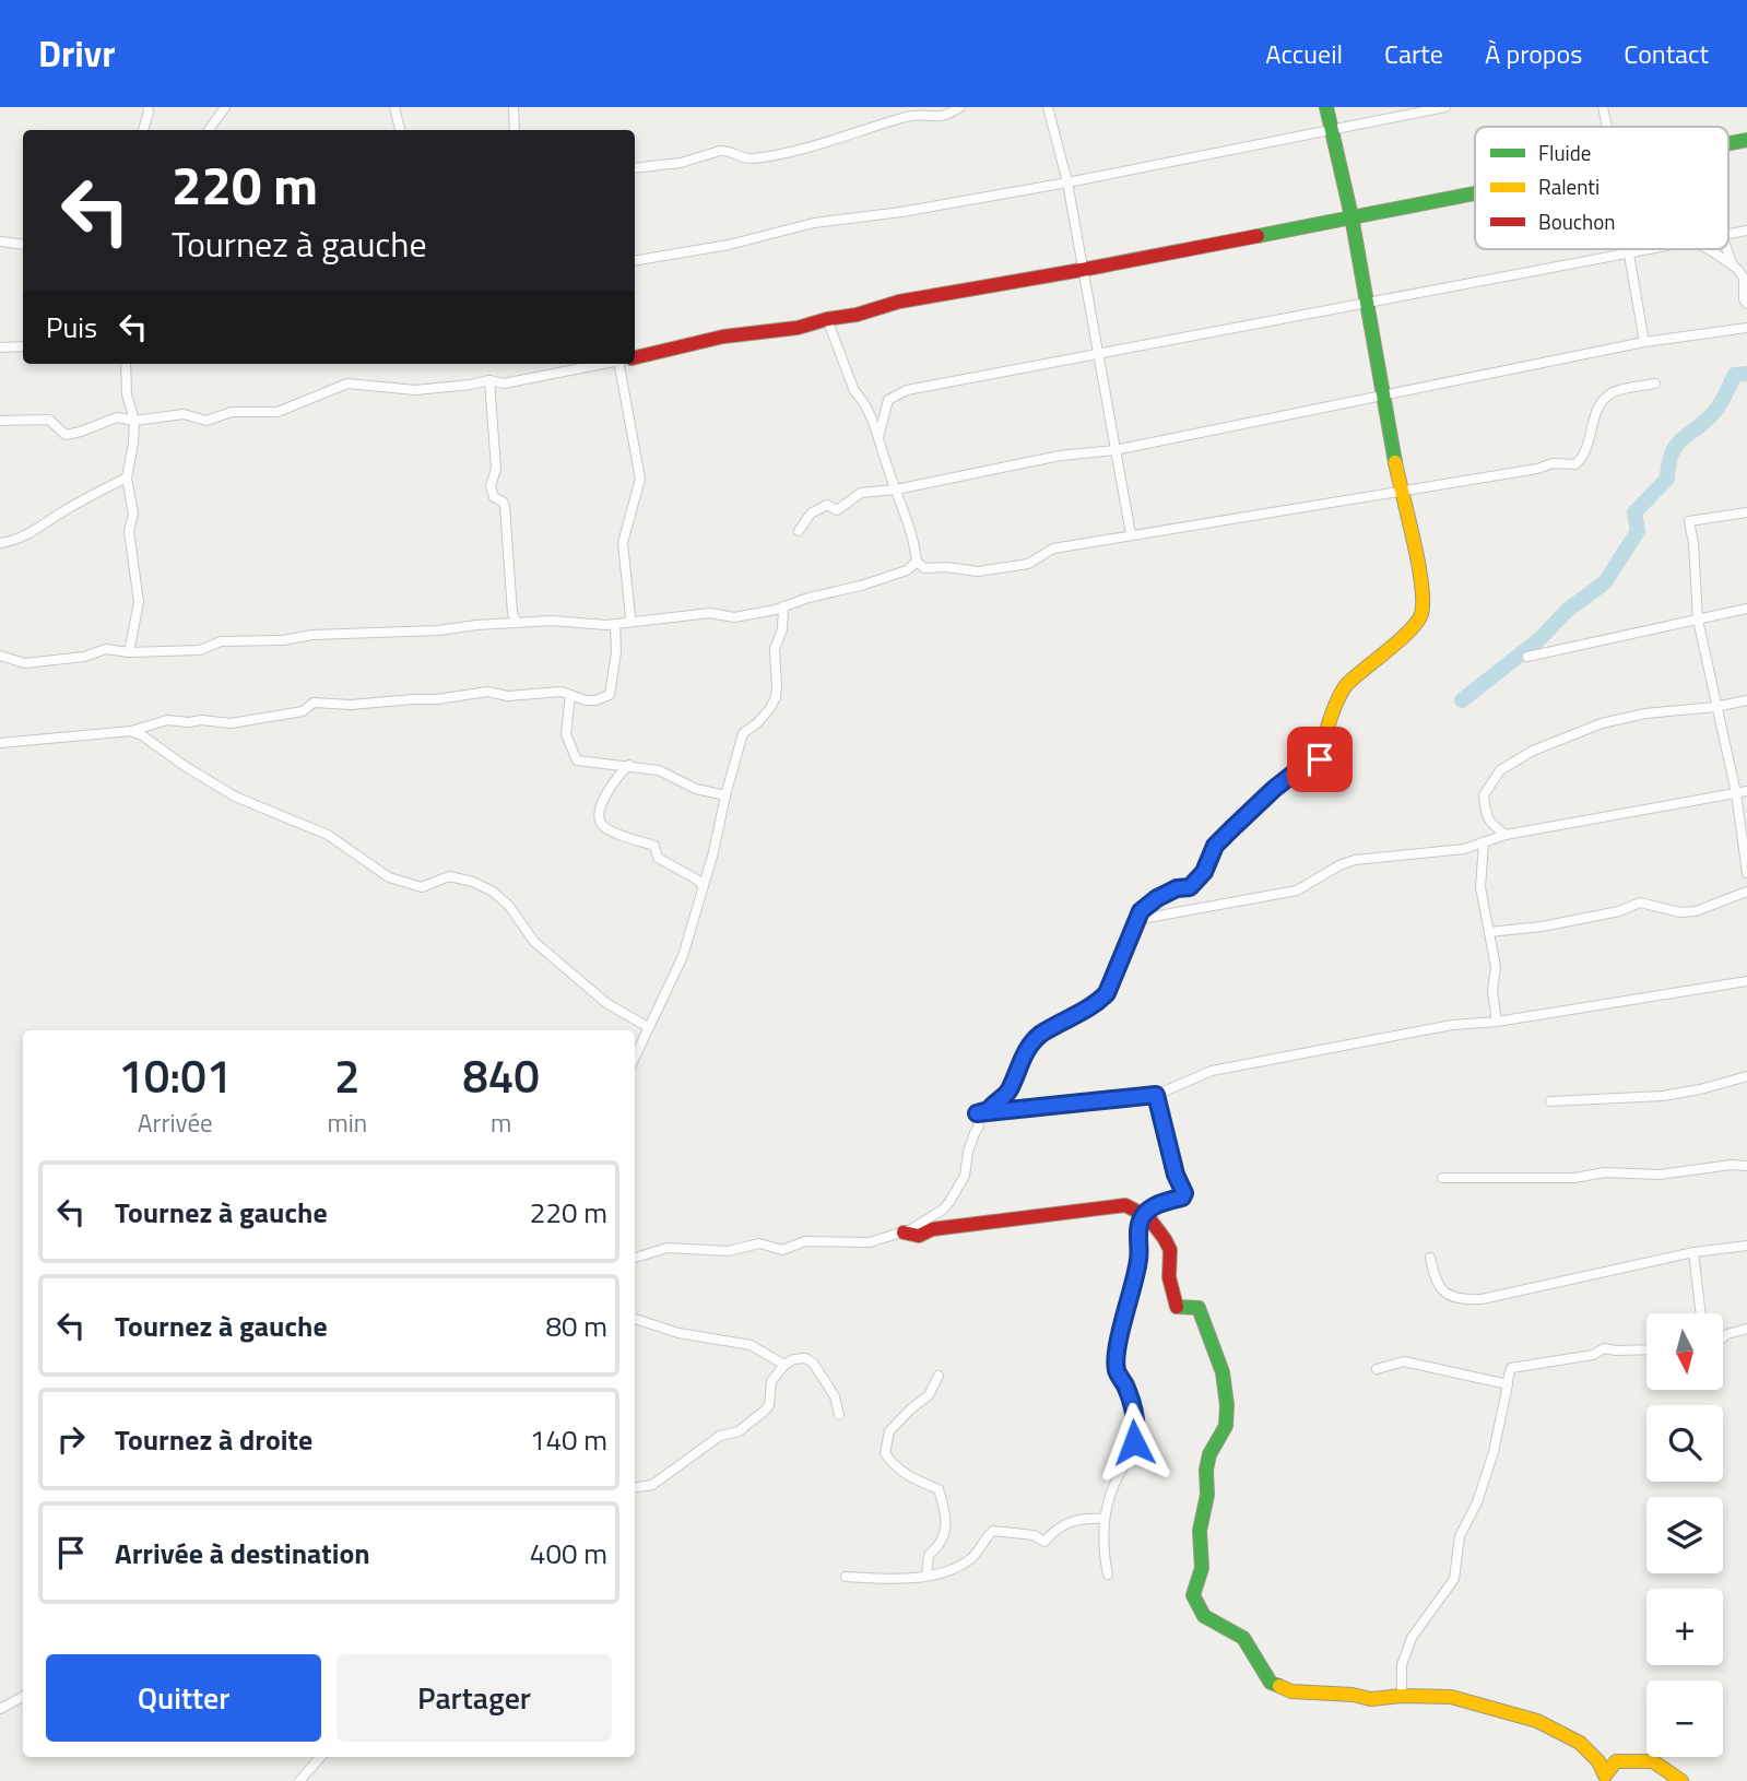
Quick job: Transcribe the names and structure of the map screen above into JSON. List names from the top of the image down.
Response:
{
  "legend": ["Fluide", "Ralenti", "Bouchon"],
  "north": "bottom",
  "page": {
    "header": "Drivr",
    "nav": [
      "Accueil",
      "Carte",
      "À propos",
      "Contact"
    ],
    "turn": ["220 m", "Tournez à gauche"],
    "then": "Puis",
    "eta": [
      "10:01",
      "Arrivée",
      "2",
      "min",
      "840",
      "m"
    ],
    "list": [
      {
        "name": "Tournez à gauche",
        "value": "220 m"
      },
      {
        "name": "Tournez à gauche",
        "value": "80 m"
      },
      {
        "name": "Tournez à droite",
        "value": "140 m"
      },
      {
        "name": "Arrivée à destination",
        "value": "400 m"
      }
    ],
    "map_buttons": ["+", "−"],
    "buttons": ["Quitter", "Partager"]
  }
}
